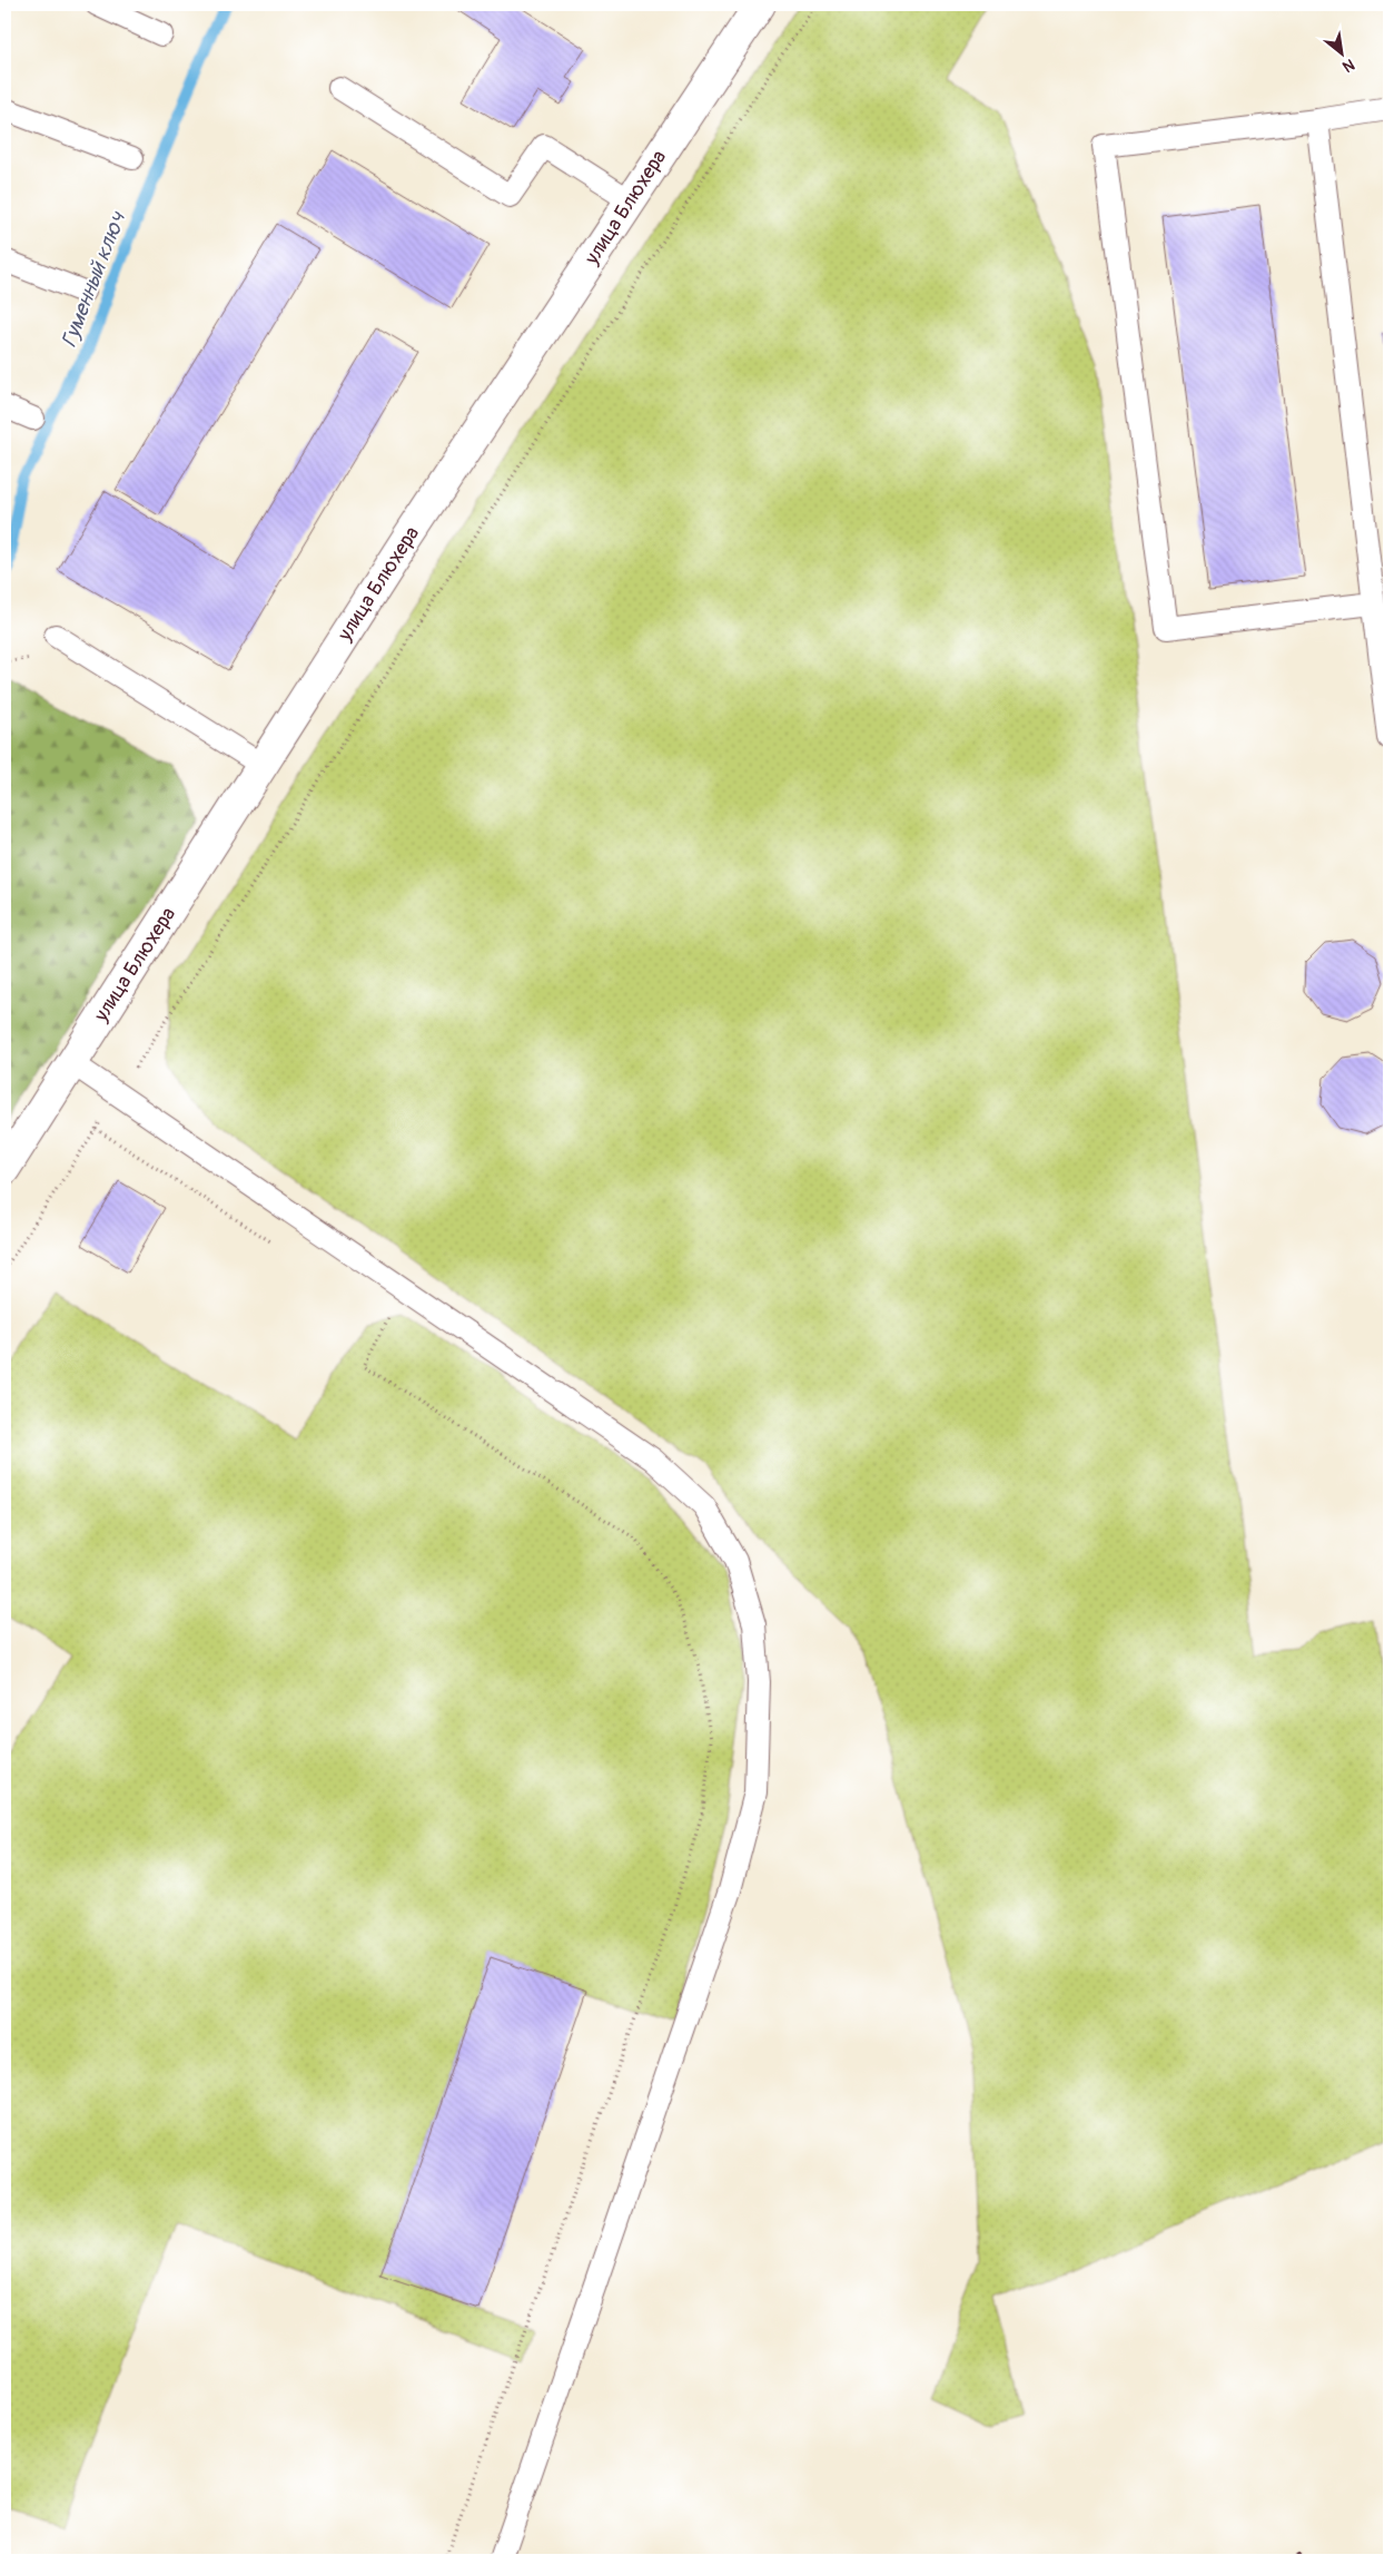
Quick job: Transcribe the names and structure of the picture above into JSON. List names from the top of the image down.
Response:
{
  "streets": {
    "main road": ["улица Блюхера"]
  },
  "water": ["Гуменный ключ"],
  "north": "bottom right"
}
